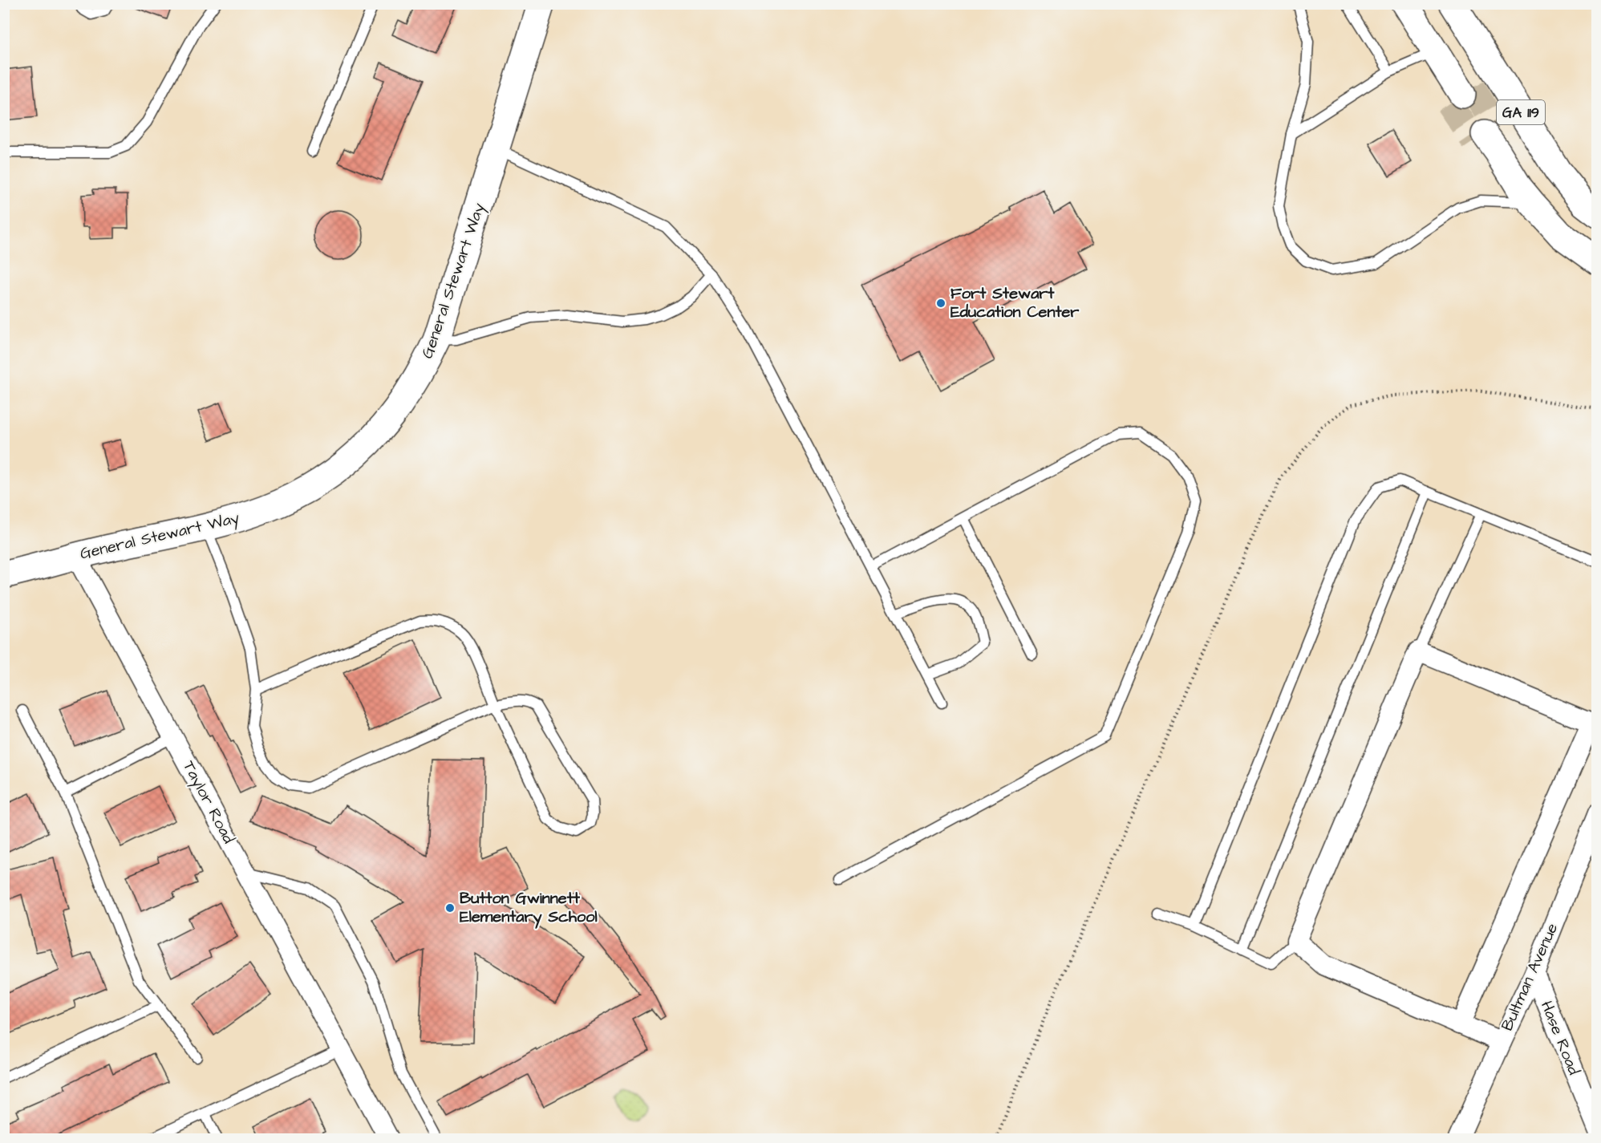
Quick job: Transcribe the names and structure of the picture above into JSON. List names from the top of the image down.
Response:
{
  "streets": {
    "main road": ["GA 119", "General Stewart Way"],
    "street": ["Taylor Road", "Bultman Avenue", "Hase Road"]
  },
  "crossings": [
    ["General Stewart Way", "Taylor Road"],
    ["Bultman Avenue", "Hase Road"]
  ],
  "places": ["Fort Stewart Education Center", "Button Gwinnett Elementary School"]
}
